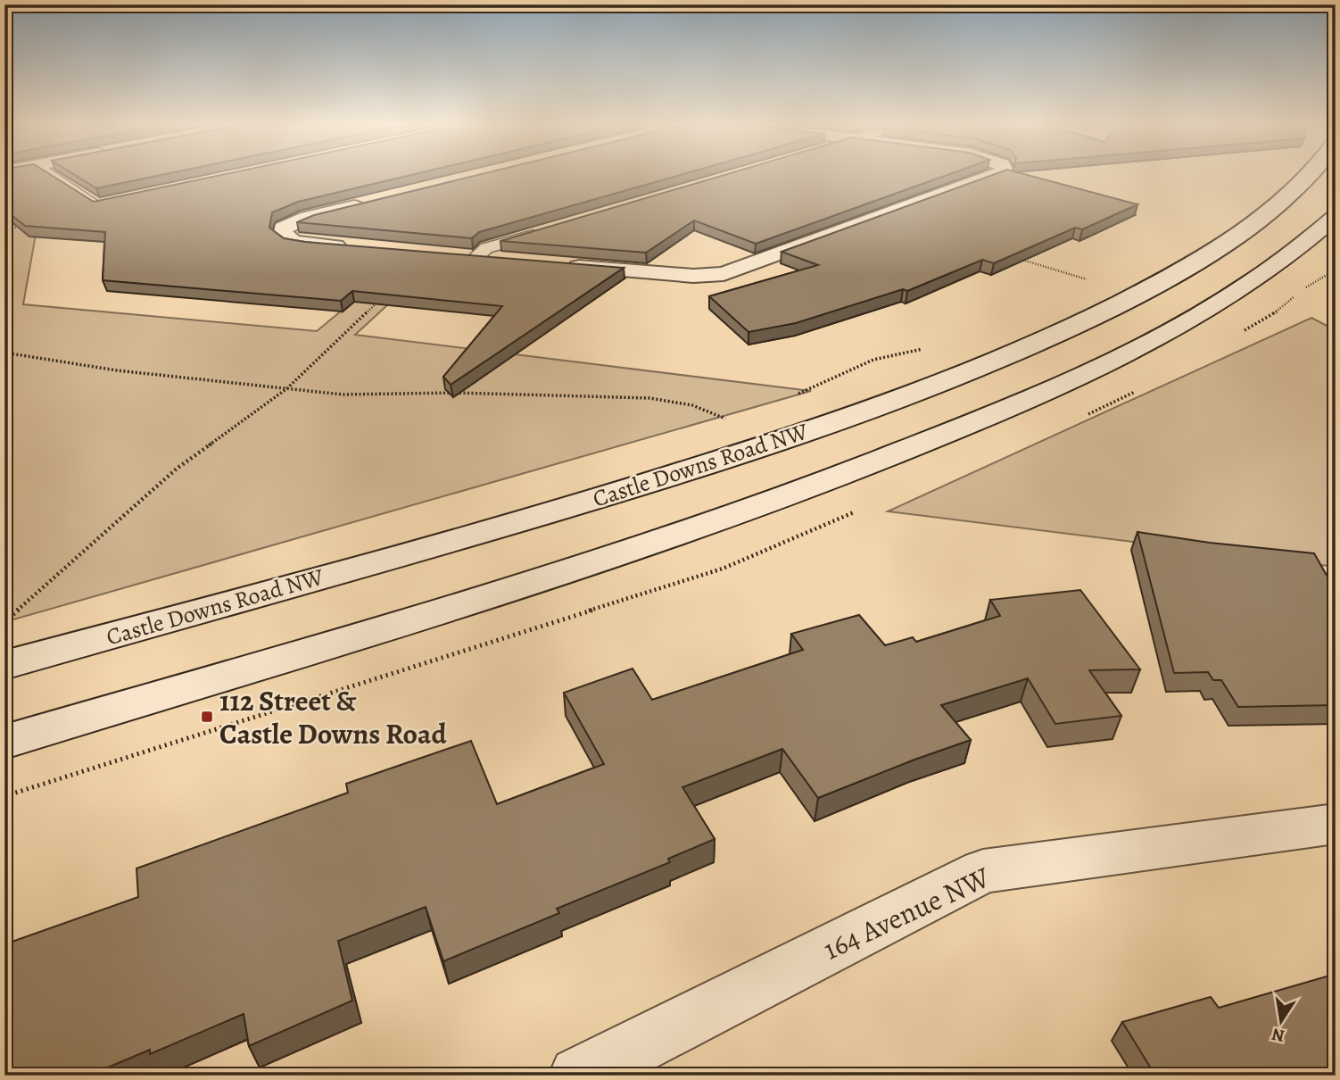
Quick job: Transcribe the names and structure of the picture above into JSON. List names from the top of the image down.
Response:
{
  "streets": {
    "main road": ["Castle Downs Road NW", "164 Avenue NW"]
  },
  "places": {
    "transit": ["112 Street & Castle Downs Road"]
  },
  "north": "bottom"
}
